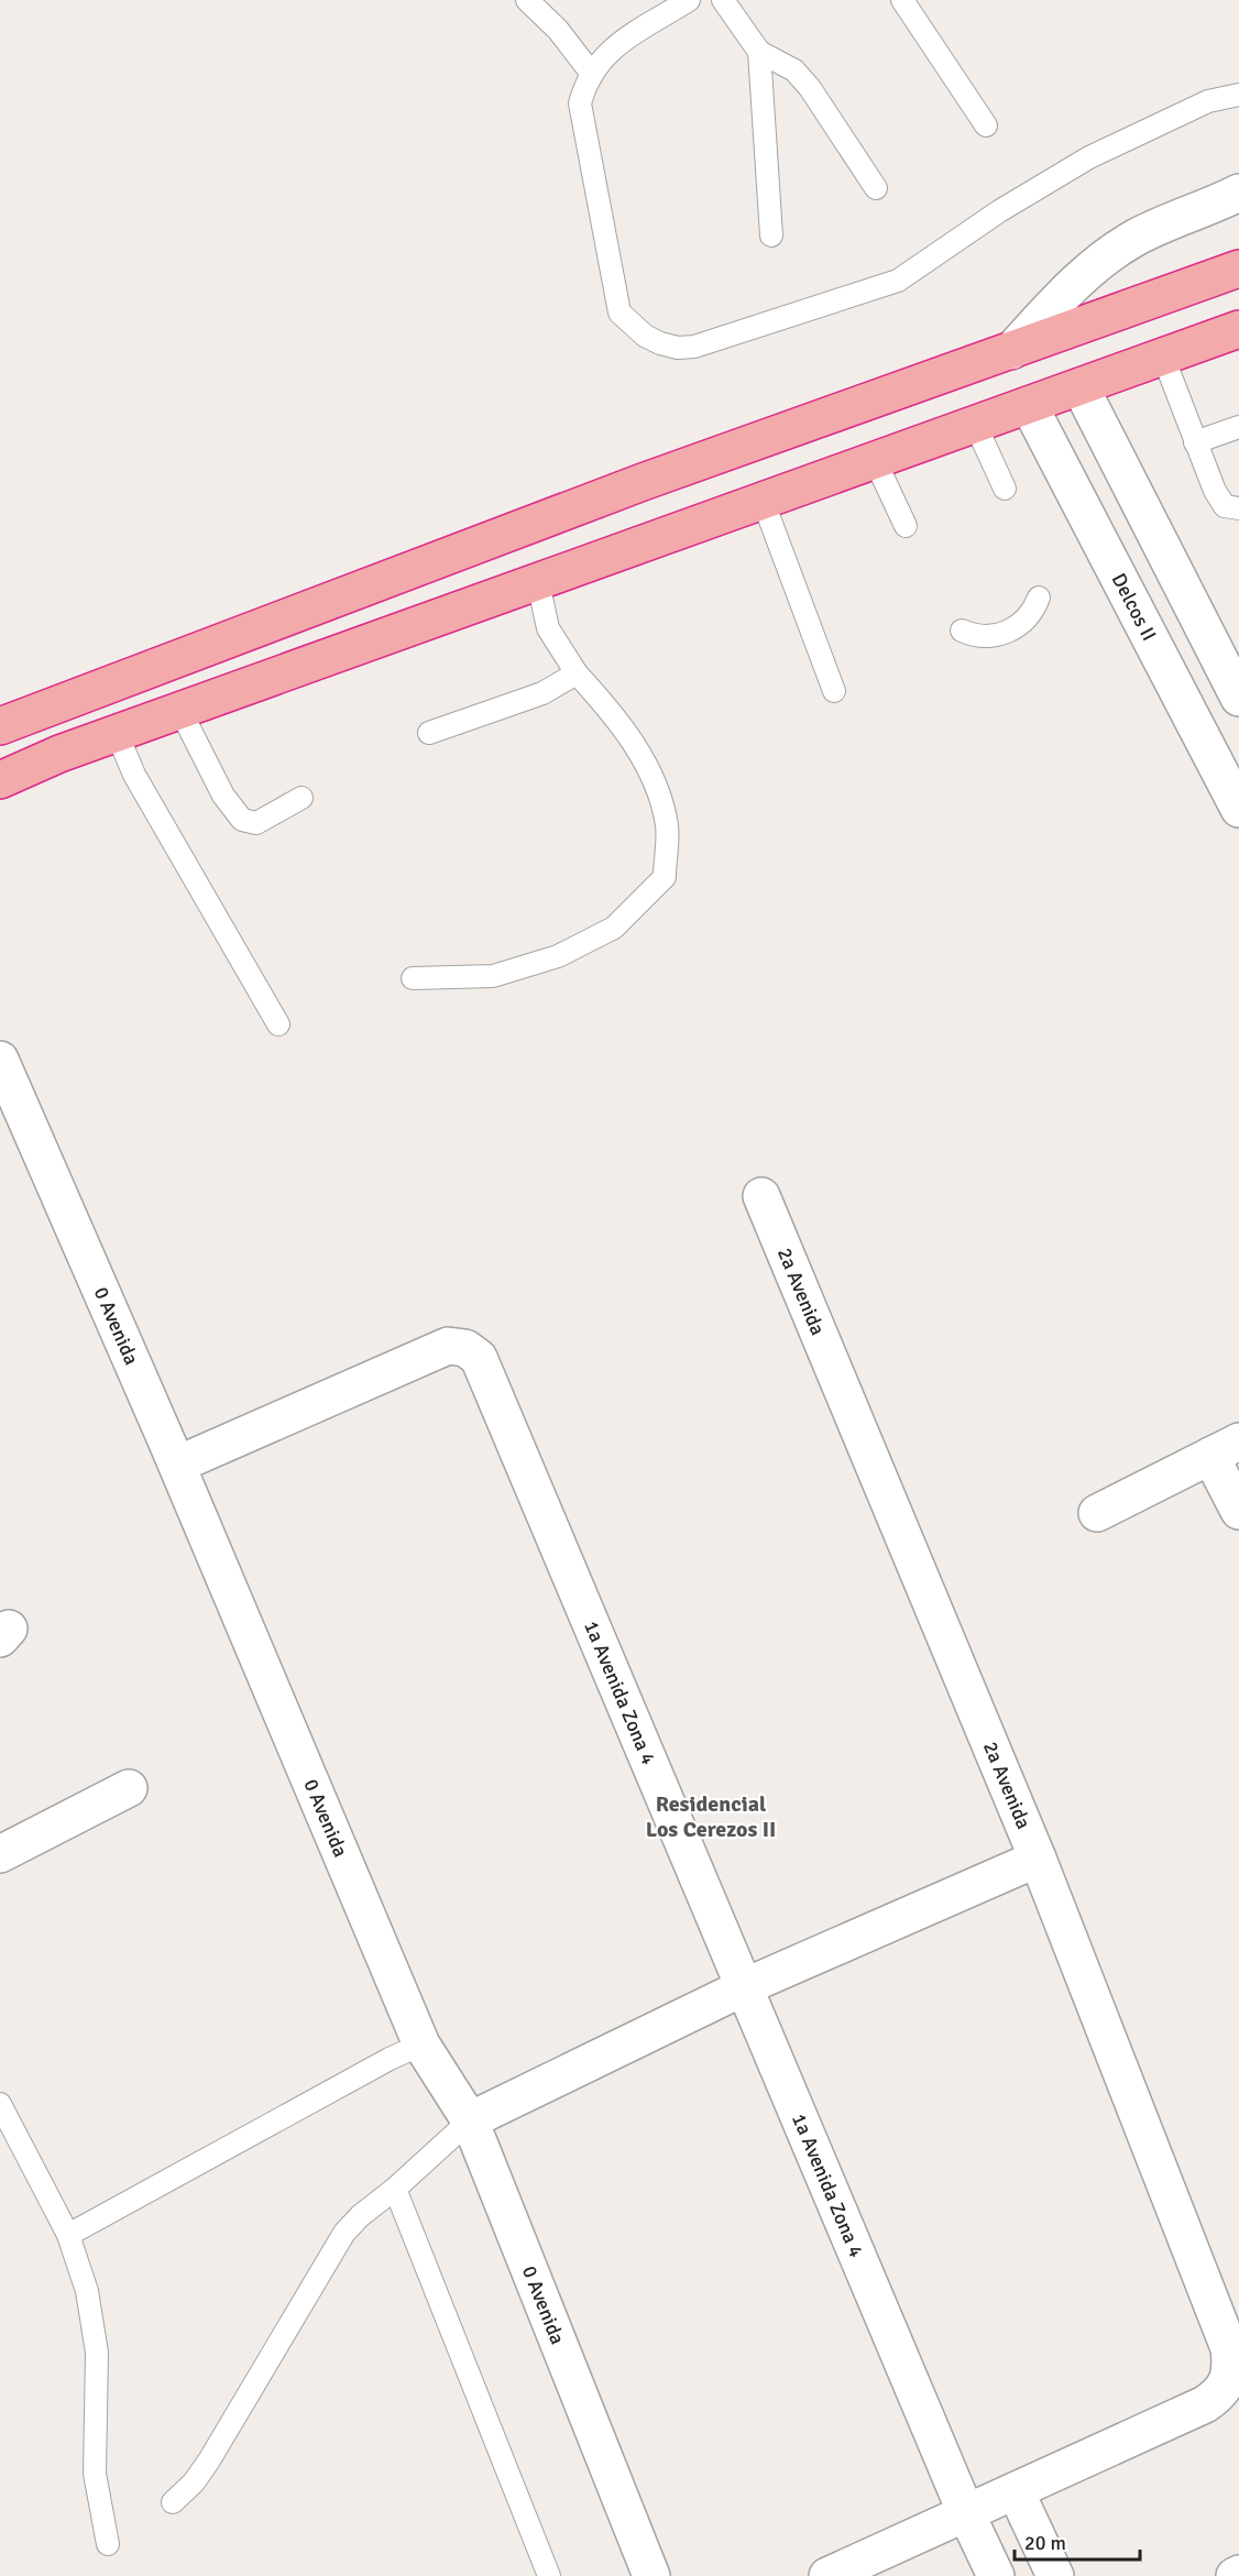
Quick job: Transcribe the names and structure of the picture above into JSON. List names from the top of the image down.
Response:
{
  "streets": {
    "street": [
      "Delcos II",
      "2a Avenida",
      "0 Avenida",
      "1a Avenida Zona 4"
    ]
  },
  "crossings": [
    ["0 Avenida", "1a Avenida Zona 4"]
  ],
  "districts": ["Residencial Los Cerezos II"],
  "scale_bar": "20 m"
}
